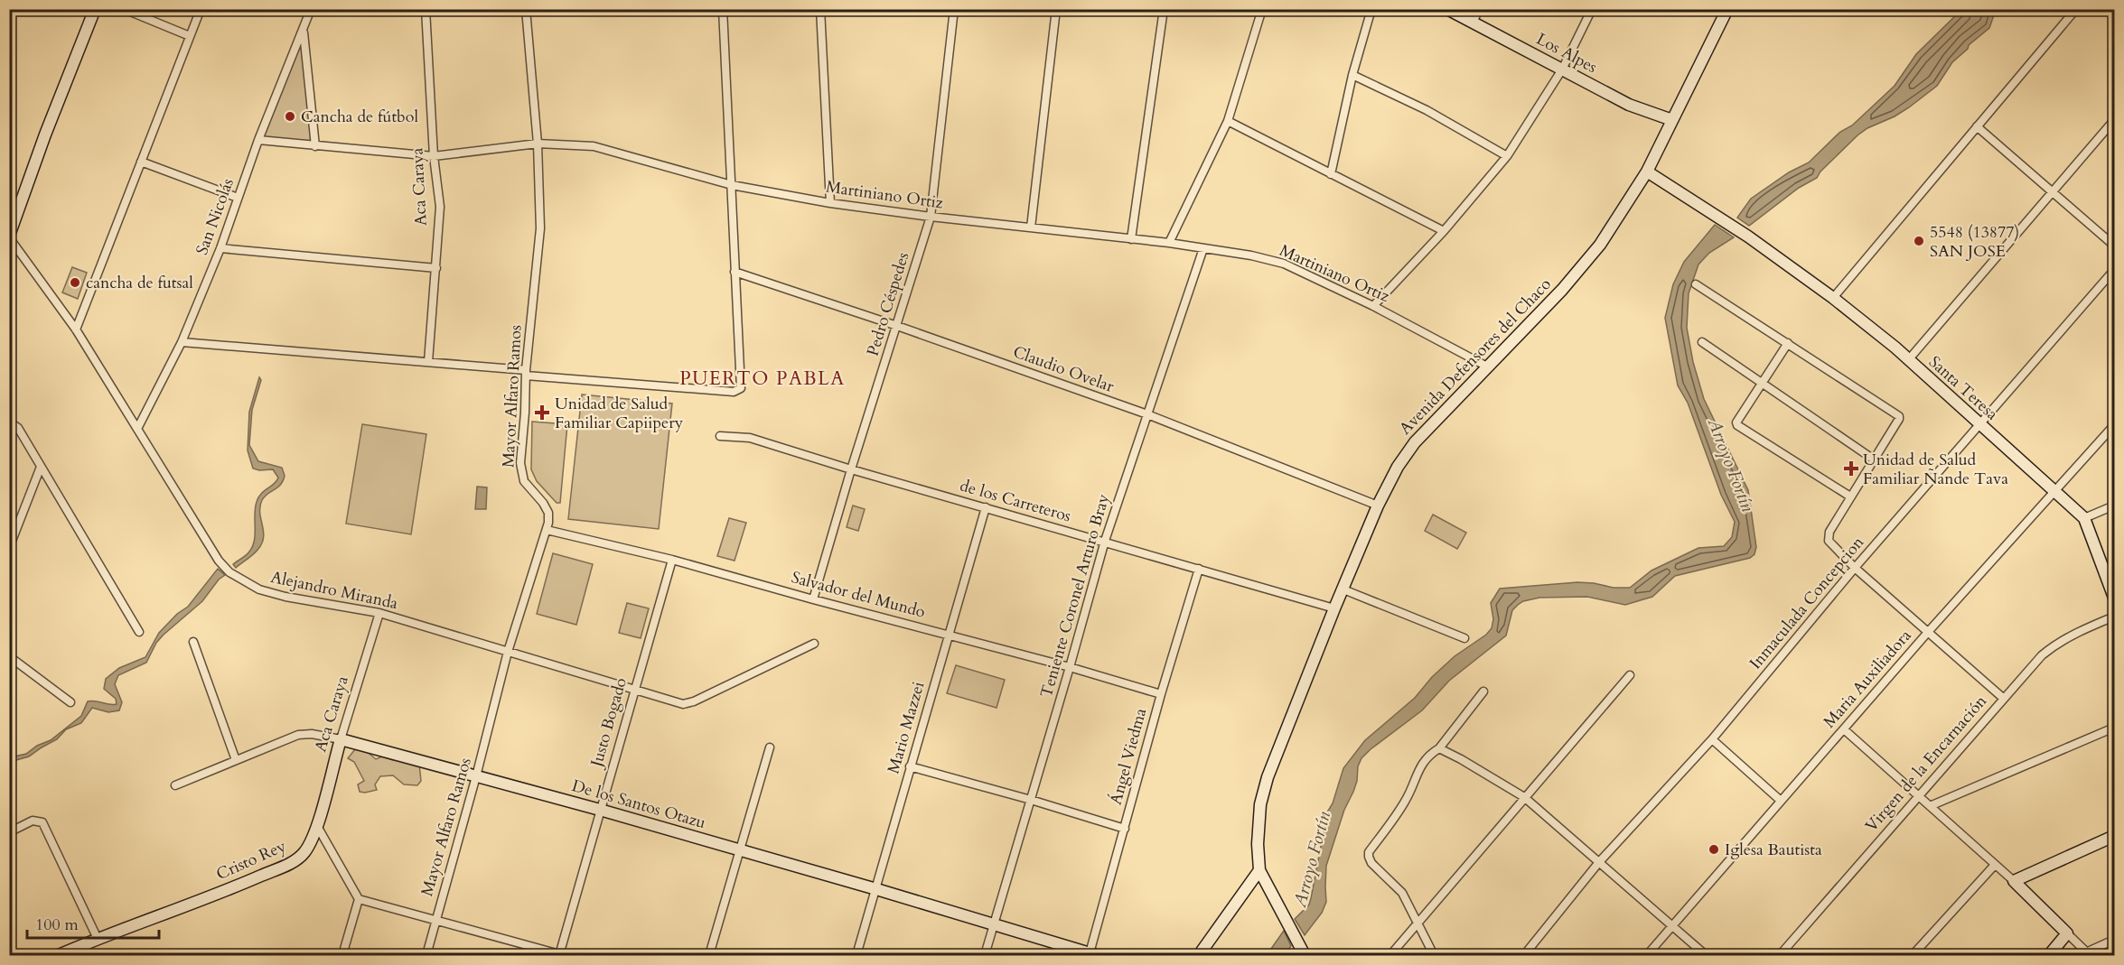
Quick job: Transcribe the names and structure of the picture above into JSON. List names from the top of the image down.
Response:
{
  "streets": {
    "street": [
      "Los Alpes",
      "Aca Caraya",
      "Martiniano Ortiz",
      "San Nicolás",
      "Pedro Céspedes",
      "Avenida Defensores del Chaco",
      "Claudio Ovelar",
      "Santa Teresa",
      "Mayor Alfaro Ramos",
      "de los Carreteros",
      "Alejandro Miranda",
      "Salvador del Mundo",
      "Teniente Coronel Arturo Bray",
      "Inmaculada Concepcion",
      "Maria Auxiliadora",
      "Justo Bogado",
      "Mario Mazzei",
      "Ángel Viedma",
      "Virgen de la Encarnación",
      "De los Santos Otazu",
      "Cristo Rey"
    ]
  },
  "crossings": [
    ["Los Alpes", "Avenida Defensores del Chaco"],
    ["Aca Caraya", "Martiniano Ortiz"],
    ["Aca Caraya", "Alejandro Miranda"],
    ["Aca Caraya", "De los Santos Otazu"],
    ["Aca Caraya", "Cristo Rey"],
    ["Martiniano Ortiz", "San Nicolás"],
    ["Martiniano Ortiz", "Pedro Céspedes"],
    ["Martiniano Ortiz", "Avenida Defensores del Chaco"],
    ["Martiniano Ortiz", "Mayor Alfaro Ramos"],
    ["Martiniano Ortiz", "Teniente Coronel Arturo Bray"],
    ["San Nicolás", "Alejandro Miranda"],
    ["Pedro Céspedes", "Claudio Ovelar"],
    ["Pedro Céspedes", "de los Carreteros"],
    ["Pedro Céspedes", "Salvador del Mundo"],
    ["Avenida Defensores del Chaco", "Claudio Ovelar"],
    ["Avenida Defensores del Chaco", "Santa Teresa"],
    ["Avenida Defensores del Chaco", "de los Carreteros"],
    ["Claudio Ovelar", "Teniente Coronel Arturo Bray"],
    ["Santa Teresa", "Inmaculada Concepcion"],
    ["Santa Teresa", "Maria Auxiliadora"],
    ["Mayor Alfaro Ramos", "Alejandro Miranda"],
    ["Mayor Alfaro Ramos", "Salvador del Mundo"],
    ["Mayor Alfaro Ramos", "De los Santos Otazu"],
    ["de los Carreteros", "Teniente Coronel Arturo Bray"],
    ["de los Carreteros", "Mario Mazzei"],
    ["de los Carreteros", "Ángel Viedma"],
    ["Alejandro Miranda", "Justo Bogado"],
    ["Salvador del Mundo", "Teniente Coronel Arturo Bray"],
    ["Salvador del Mundo", "Justo Bogado"],
    ["Salvador del Mundo", "Mario Mazzei"],
    ["Salvador del Mundo", "Ángel Viedma"],
    ["Teniente Coronel Arturo Bray", "De los Santos Otazu"],
    ["Justo Bogado", "De los Santos Otazu"],
    ["Mario Mazzei", "De los Santos Otazu"],
    ["Ángel Viedma", "De los Santos Otazu"]
  ],
  "districts": ["PUERTO PABLA"],
  "water": ["Arroyo Fortín"],
  "places": {
    "other": [
      "Cancha de fútbol",
      "5548 (13877) SAN JOSE",
      "cancha de futsal",
      "Iglesa Bautista"
    ],
    "health": ["Unidad de Salud Familiar Capiipery", "Unidad de Salud Familiar Ñande Tava"]
  },
  "scale_bar": "100 m"
}
